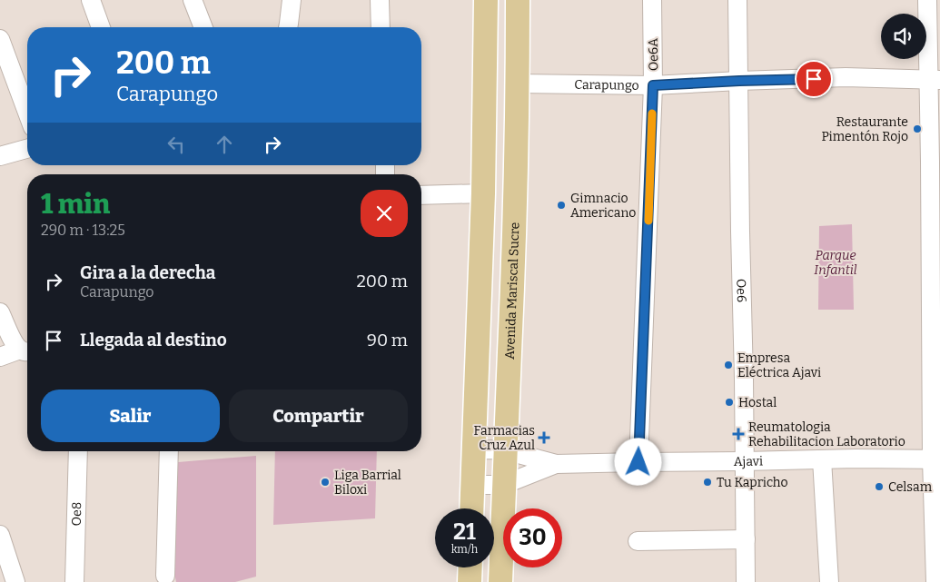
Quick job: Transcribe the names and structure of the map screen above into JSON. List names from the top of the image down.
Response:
{
  "streets": {
    "main road": ["Avenida Mariscal Sucre"],
    "street": [
      "Oe6A",
      "Carapungo",
      "Oe6",
      "Ajavi",
      "Oe8"
    ]
  },
  "crossings": [
    ["Oe6A", "Carapungo"],
    ["Oe6A", "Ajavi"],
    ["Carapungo", "Avenida Mariscal Sucre"],
    ["Carapungo", "Oe6"],
    ["Avenida Mariscal Sucre", "Ajavi"],
    ["Oe6", "Ajavi"]
  ],
  "parks": ["Parque Infantil"],
  "places": {
    "other": [
      "Restaurante Pimentón Rojo",
      "Gimnacio Americano",
      "Empresa Eléctrica Ajavi",
      "Hostal",
      "Liga Barrial Biloxi",
      "Tu Kapricho",
      "Celsam"
    ],
    "health": ["Reumatologia Rehabilitacion Laboratorio", "Farmacias Cruz Azul"]
  },
  "page": {
    "turn": ["200 m", "Carapungo"],
    "heading": ["1 min", "290 m · 13:25"],
    "list": [
      {
        "name": "Gira a la derecha",
        "note": "Carapungo",
        "value": "200 m"
      },
      {
        "name": "Llegada al destino",
        "value": "90 m"
      }
    ],
    "buttons": ["Salir", "Compartir"],
    "speed": "21 km/h",
    "limit": "30"
  }
}
